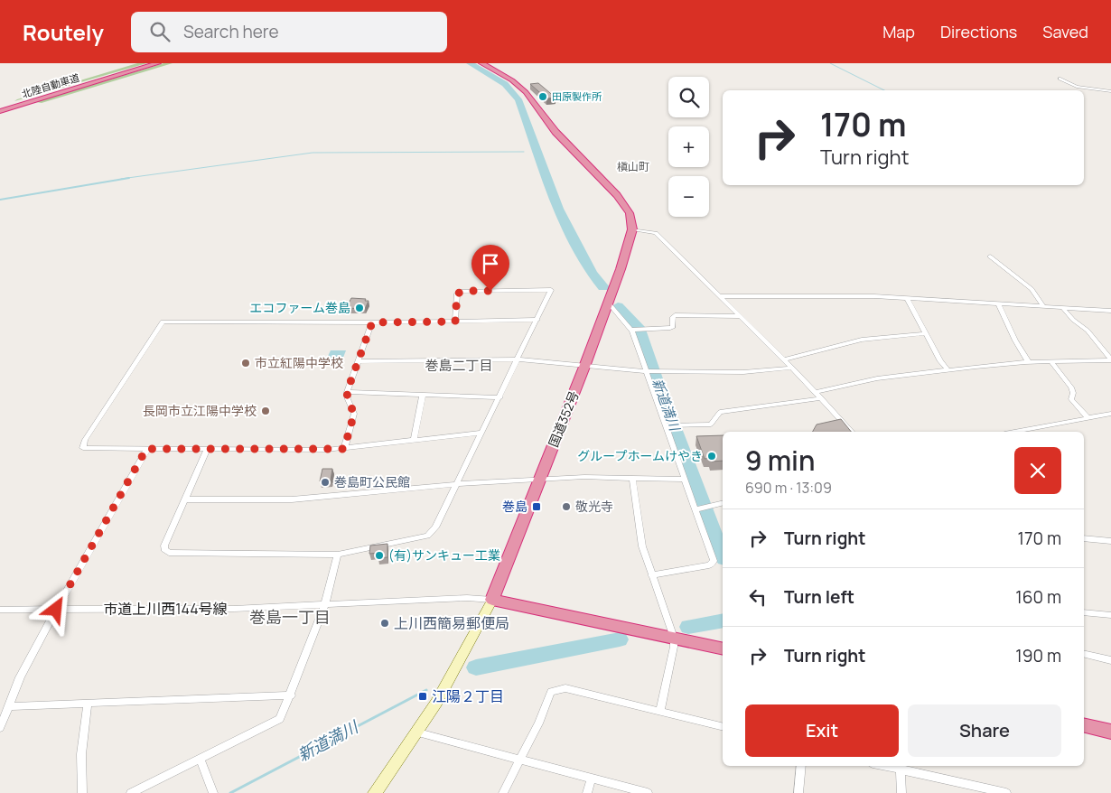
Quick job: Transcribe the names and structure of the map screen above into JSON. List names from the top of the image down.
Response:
{
  "streets": {
    "highway": ["北陸自動車道", "国道352号"],
    "street": ["市道上川西144号線"]
  },
  "crossings": [
    ["国道352号", "市道上川西144号線"]
  ],
  "districts": ["槇山町", "巻島二丁目", "巻島一丁目"],
  "water": ["新道満川"],
  "places": {
    "other": [
      "田原製作所",
      "エコファーム巻島",
      "市立紅陽中学校",
      "長岡市立江陽中学校",
      "グループホームけやき",
      "巻島町公民館",
      "敬光寺",
      "(有)サンキュー工業",
      "上川西簡易郵便局"
    ],
    "transit": ["巻島", "江陽２丁目"]
  },
  "page": {
    "header": "Routely",
    "search": "Search here",
    "nav": ["Map", "Directions", "Saved"],
    "map_buttons": ["+", "−"],
    "turn": ["170 m", "Turn right"],
    "heading": ["9 min", "690 m · 13:09"],
    "list": [
      {
        "name": "Turn right",
        "value": "170 m"
      },
      {
        "name": "Turn left",
        "value": "160 m"
      },
      {
        "name": "Turn right",
        "value": "190 m"
      }
    ],
    "buttons": ["Exit", "Share"]
  }
}
